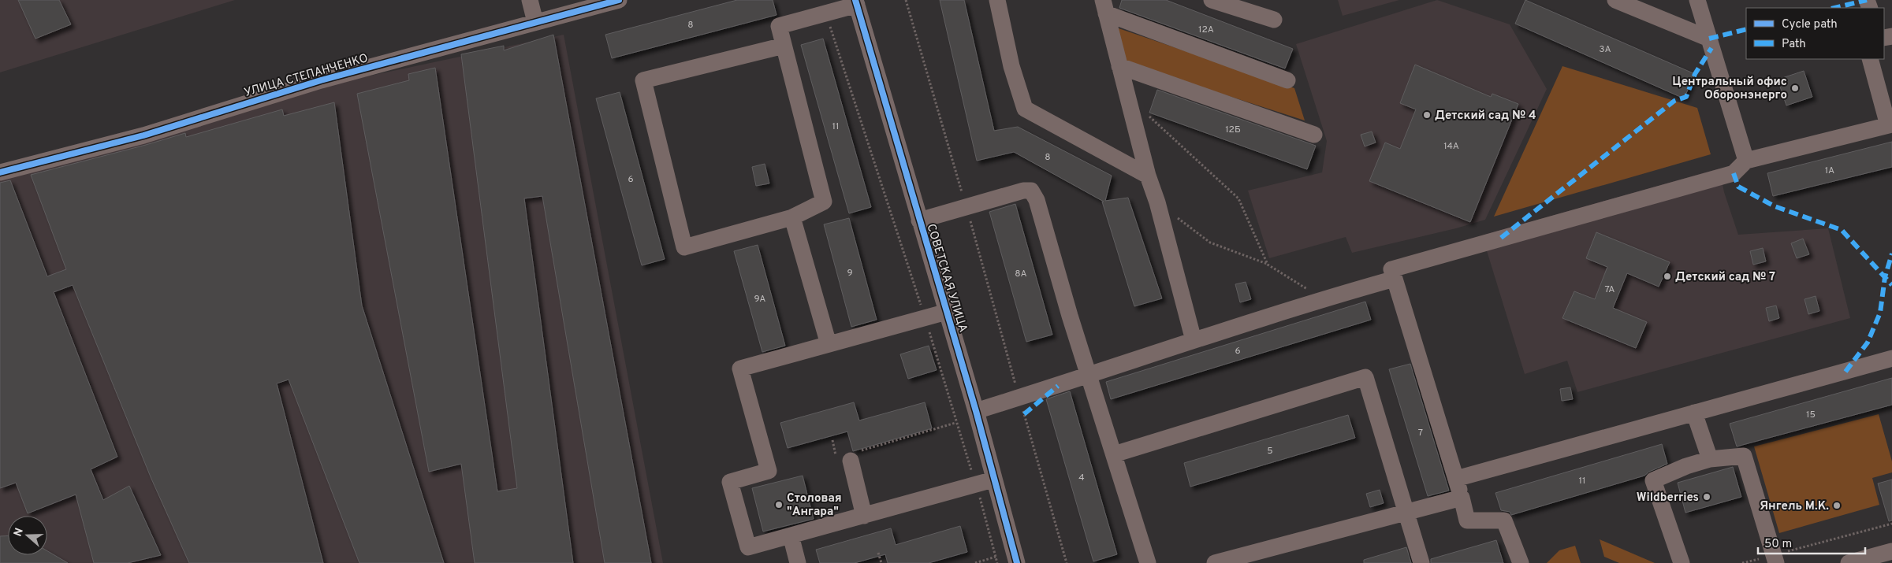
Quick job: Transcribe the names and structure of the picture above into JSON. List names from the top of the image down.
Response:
{
  "streets": {
    "street": ["УЛИЦА СТЕПАНЧЕНКО", "СОВЕТСКАЯ УЛИЦА"]
  },
  "places": [
    "Центральный офис Оборонэнерго",
    "Детский сад № 4",
    "Детский сад № 7",
    "Wildberries",
    "Столовая \"Ангара\"",
    "Янгель М.К."
  ],
  "house_numbers": [
    "8",
    "12А",
    "3А",
    "11",
    "12Б",
    "14А",
    "8",
    "1А",
    "6",
    "9",
    "8А",
    "7А",
    "9А",
    "6",
    "15",
    "7",
    "5",
    "4",
    "11"
  ],
  "legend": ["Cycle path", "Path"],
  "scale_bar": "50 m",
  "north": "left"
}
